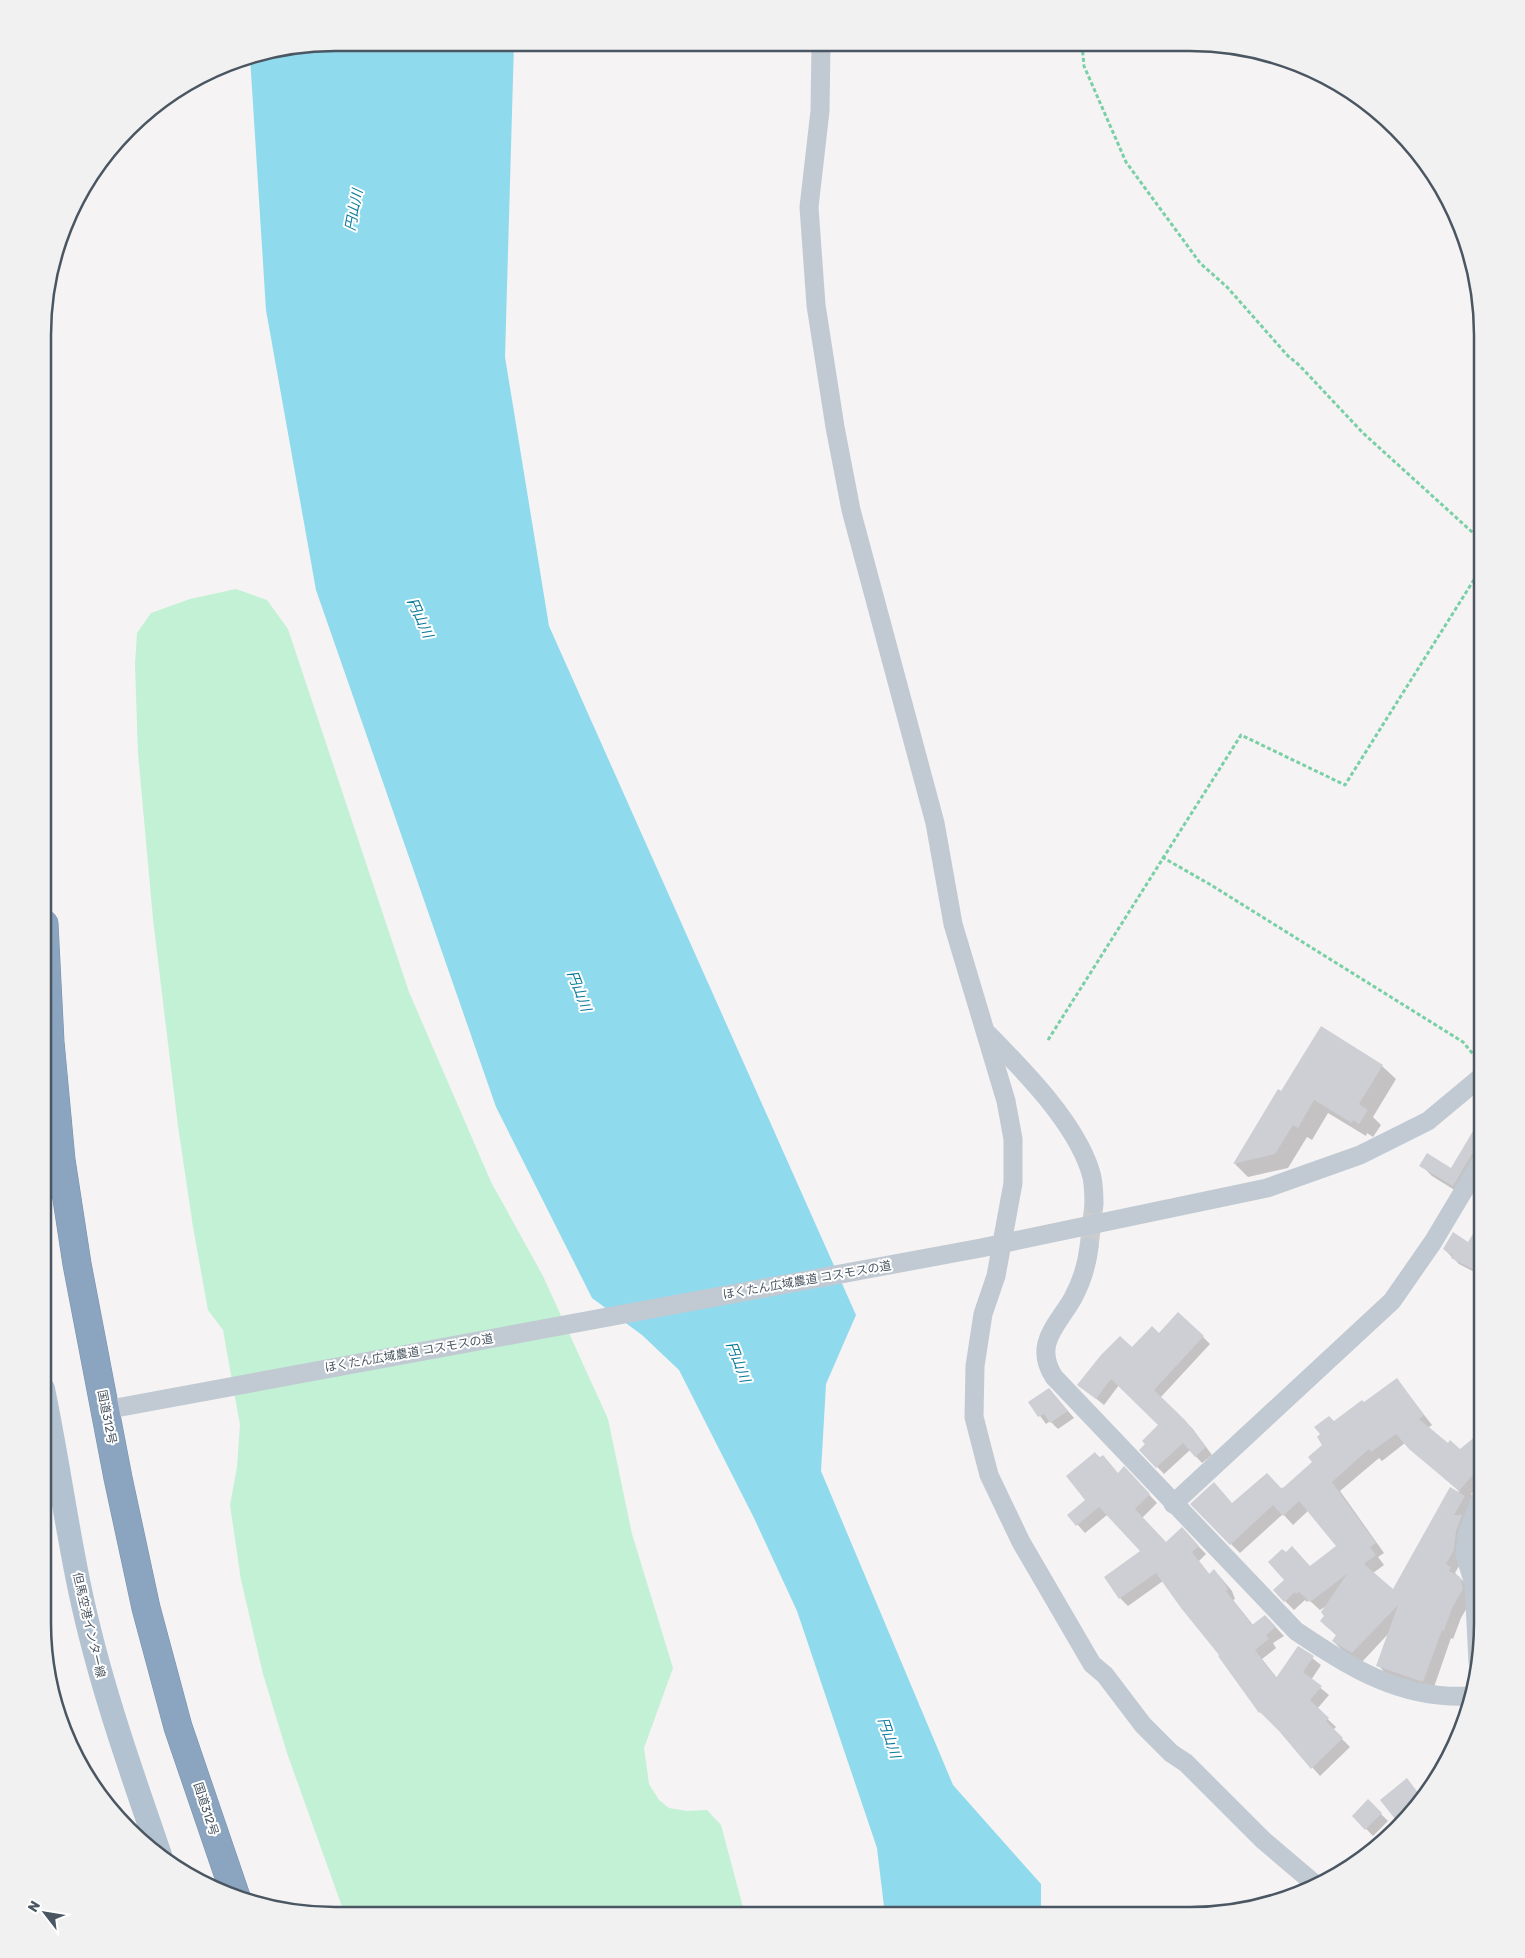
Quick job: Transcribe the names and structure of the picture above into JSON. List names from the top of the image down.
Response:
{
  "streets": {
    "highway": ["国道312号"],
    "main road": ["但馬空港インター線"],
    "street": ["ほくたん広域農道 コスモスの道"]
  },
  "crossings": [
    ["ほくたん広域農道 コスモスの道", "国道312号"]
  ],
  "water": ["円山川"],
  "north": "top left"
}
